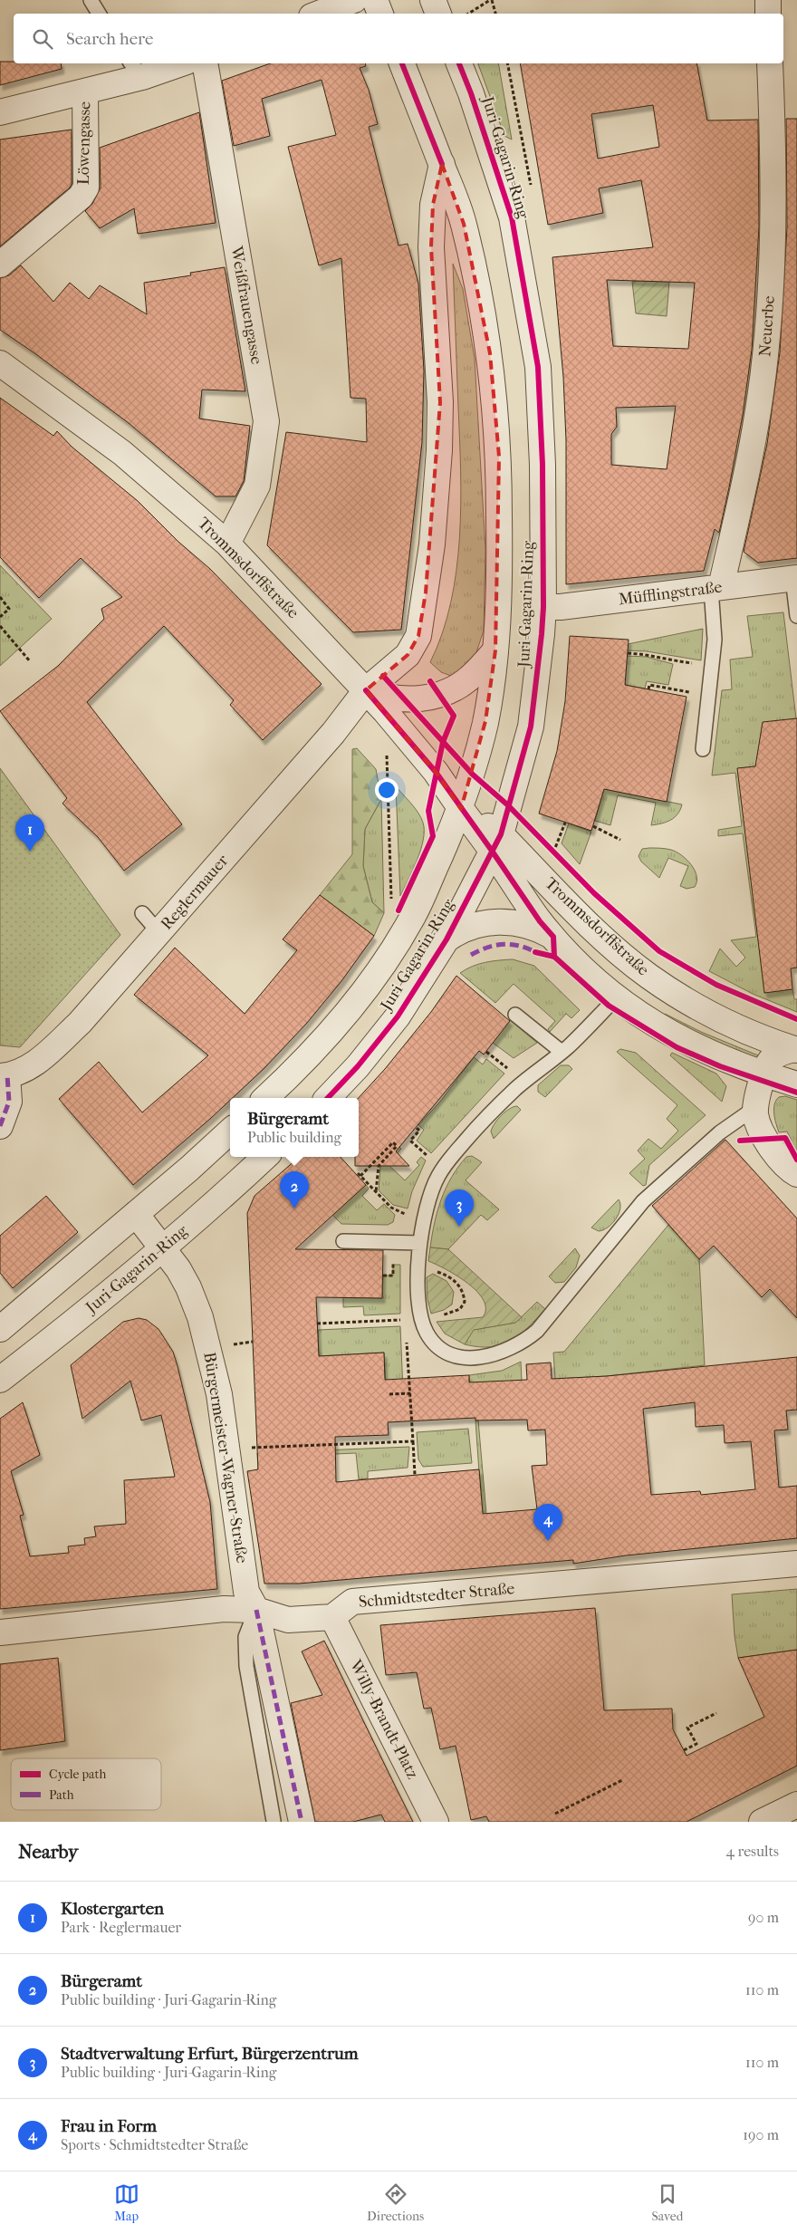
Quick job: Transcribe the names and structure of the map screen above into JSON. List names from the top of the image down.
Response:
{
  "streets": {
    "street": [
      "Löwengasse",
      "Juri-Gagarin-Ring",
      "Weißfrauengasse",
      "Neuerbe",
      "Trommsdorffstraße",
      "Müfflingstraße",
      "Reglermauer",
      "Bürgermeister-Wagner-Straße",
      "Schmidtstedter Straße",
      "Willy-Brandt-Platz"
    ]
  },
  "crossings": [
    ["Juri-Gagarin-Ring", "Trommsdorffstraße"],
    ["Juri-Gagarin-Ring", "Müfflingstraße"],
    ["Juri-Gagarin-Ring", "Reglermauer"],
    ["Juri-Gagarin-Ring", "Bürgermeister-Wagner-Straße"],
    ["Weißfrauengasse", "Trommsdorffstraße"],
    ["Neuerbe", "Müfflingstraße"],
    ["Trommsdorffstraße", "Reglermauer"],
    ["Schmidtstedter Straße", "Willy-Brandt-Platz"]
  ],
  "legend": ["Cycle path", "Path"],
  "page": {
    "search": "Search here",
    "pins": [
      "1",
      "2",
      "3",
      "4"
    ],
    "popup": ["Bürgeramt", "Public building"],
    "heading": ["Nearby", "4 results"],
    "list": [
      {
        "mark": "1",
        "name": "Klostergarten",
        "note": "Park · Reglermauer",
        "value": "90 m"
      },
      {
        "mark": "2",
        "name": "Bürgeramt",
        "note": "Public building · Juri-Gagarin-Ring",
        "value": "110 m"
      },
      {
        "mark": "3",
        "name": "Stadtverwaltung Erfurt, Bürgerzentrum",
        "note": "Public building · Juri-Gagarin-Ring",
        "value": "110 m"
      },
      {
        "mark": "4",
        "name": "Frau in Form",
        "note": "Sports · Schmidtstedter Straße",
        "value": "190 m"
      }
    ],
    "nav": ["Map", "Directions", "Saved"]
  }
}
